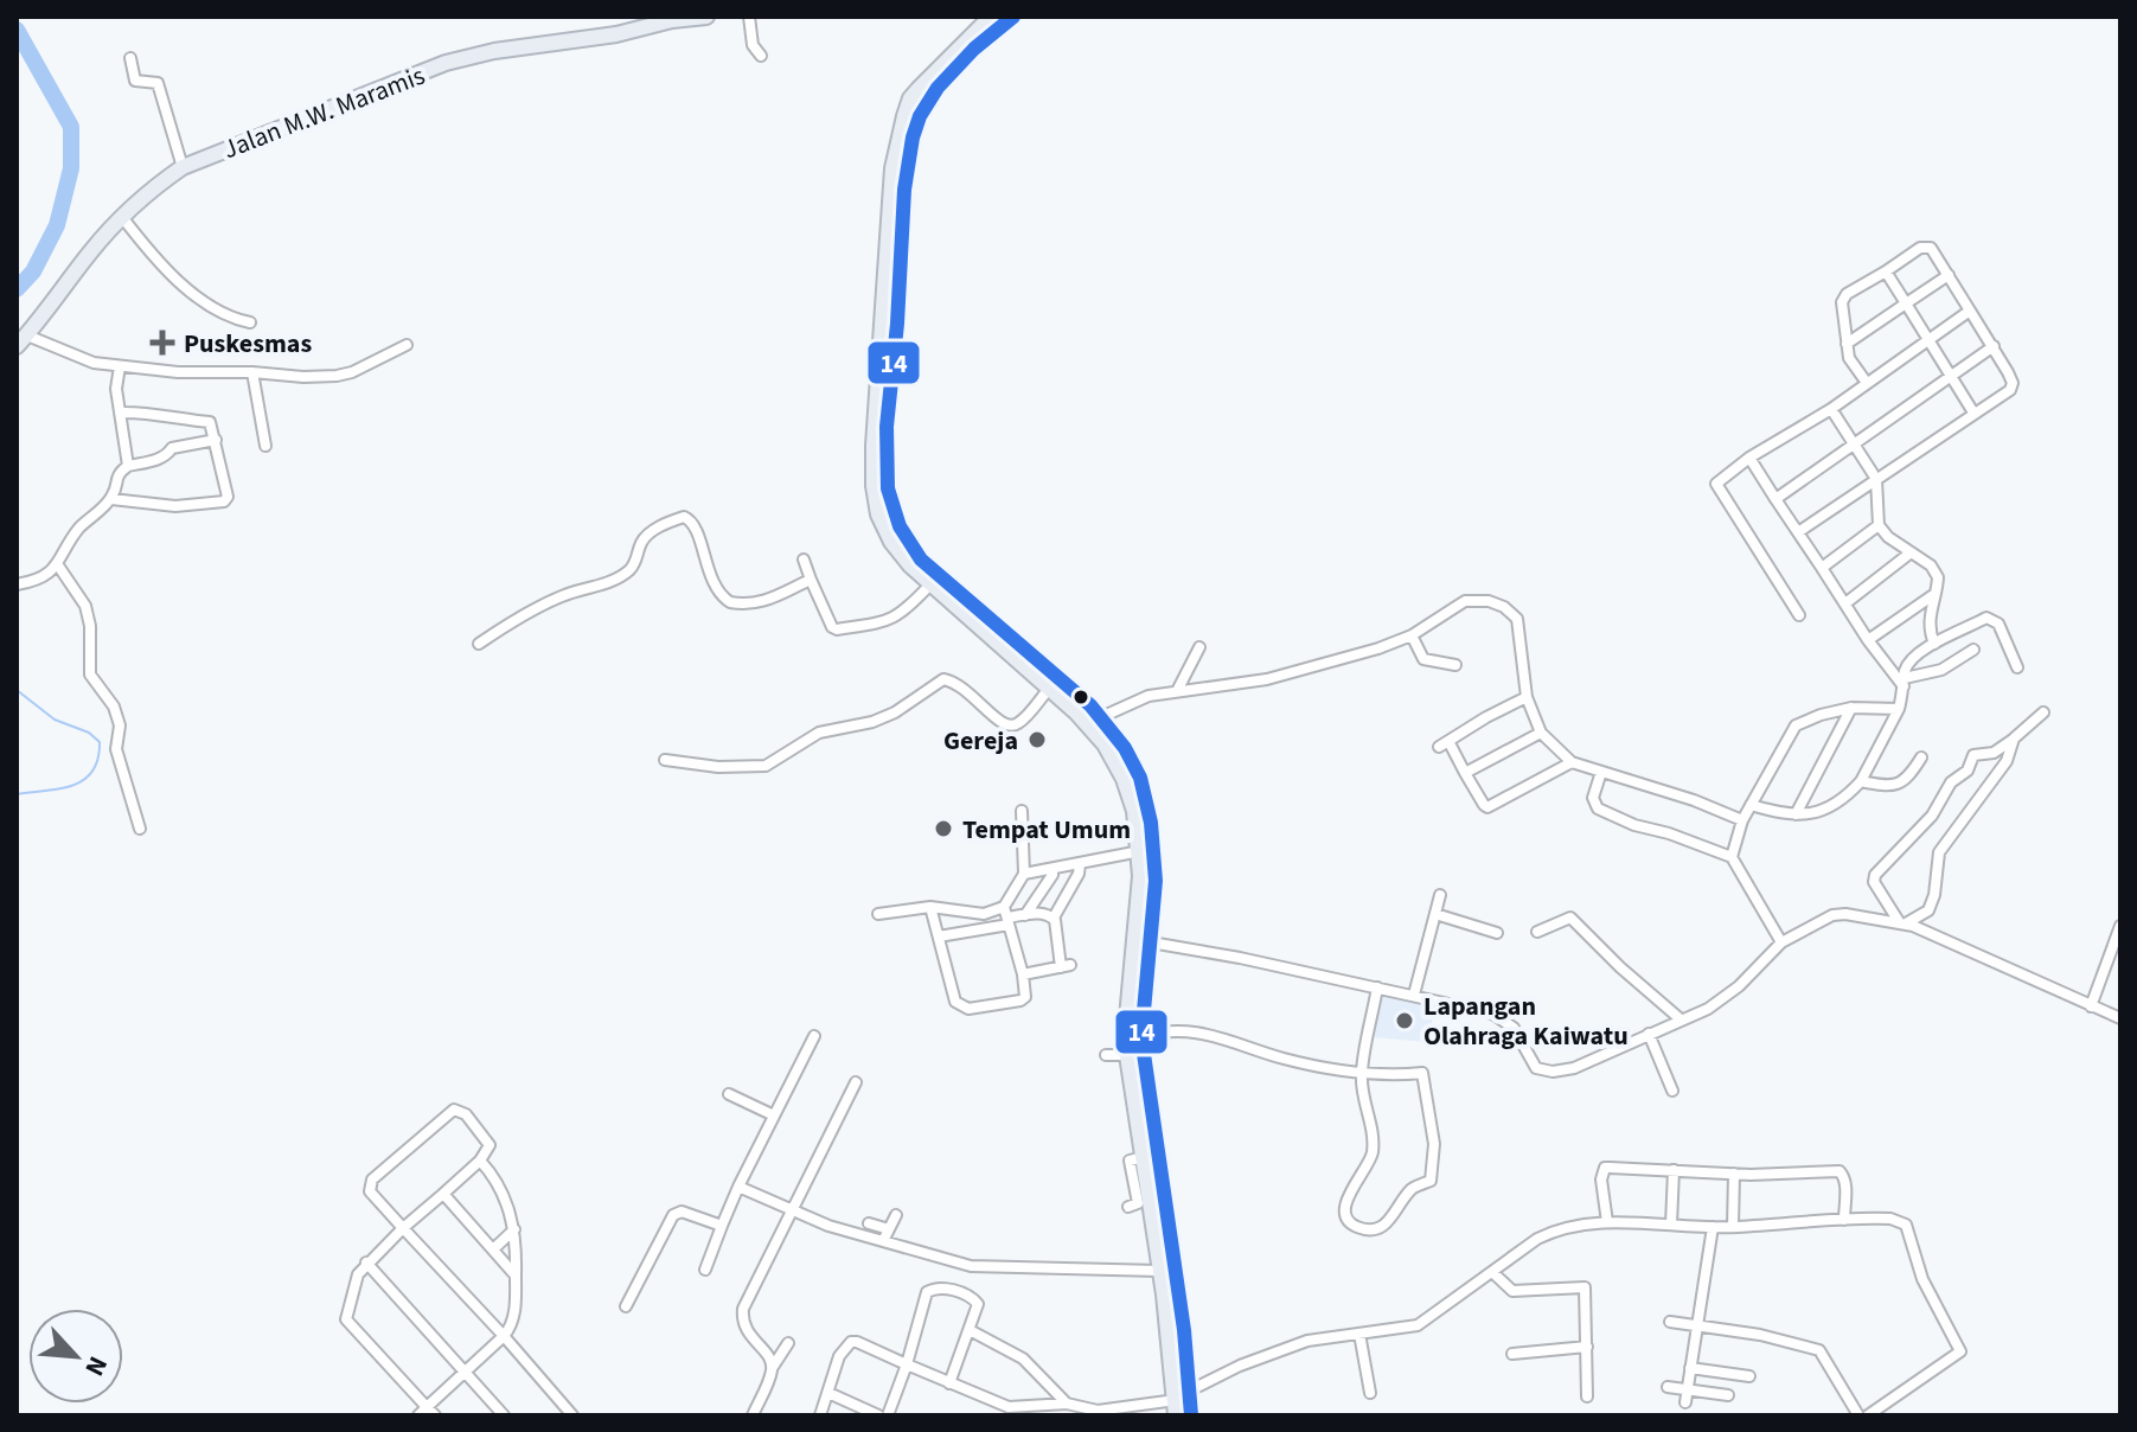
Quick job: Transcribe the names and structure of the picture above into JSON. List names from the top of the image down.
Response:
{
  "streets": {
    "highway": ["Jalan M.W. Maramis"]
  },
  "places": {
    "health": ["Puskesmas"],
    "other": ["Gereja", "Tempat Umum", "Lapangan Olahraga Kaiwatu"]
  },
  "lines": ["transit line 14"],
  "north": "bottom right"
}
